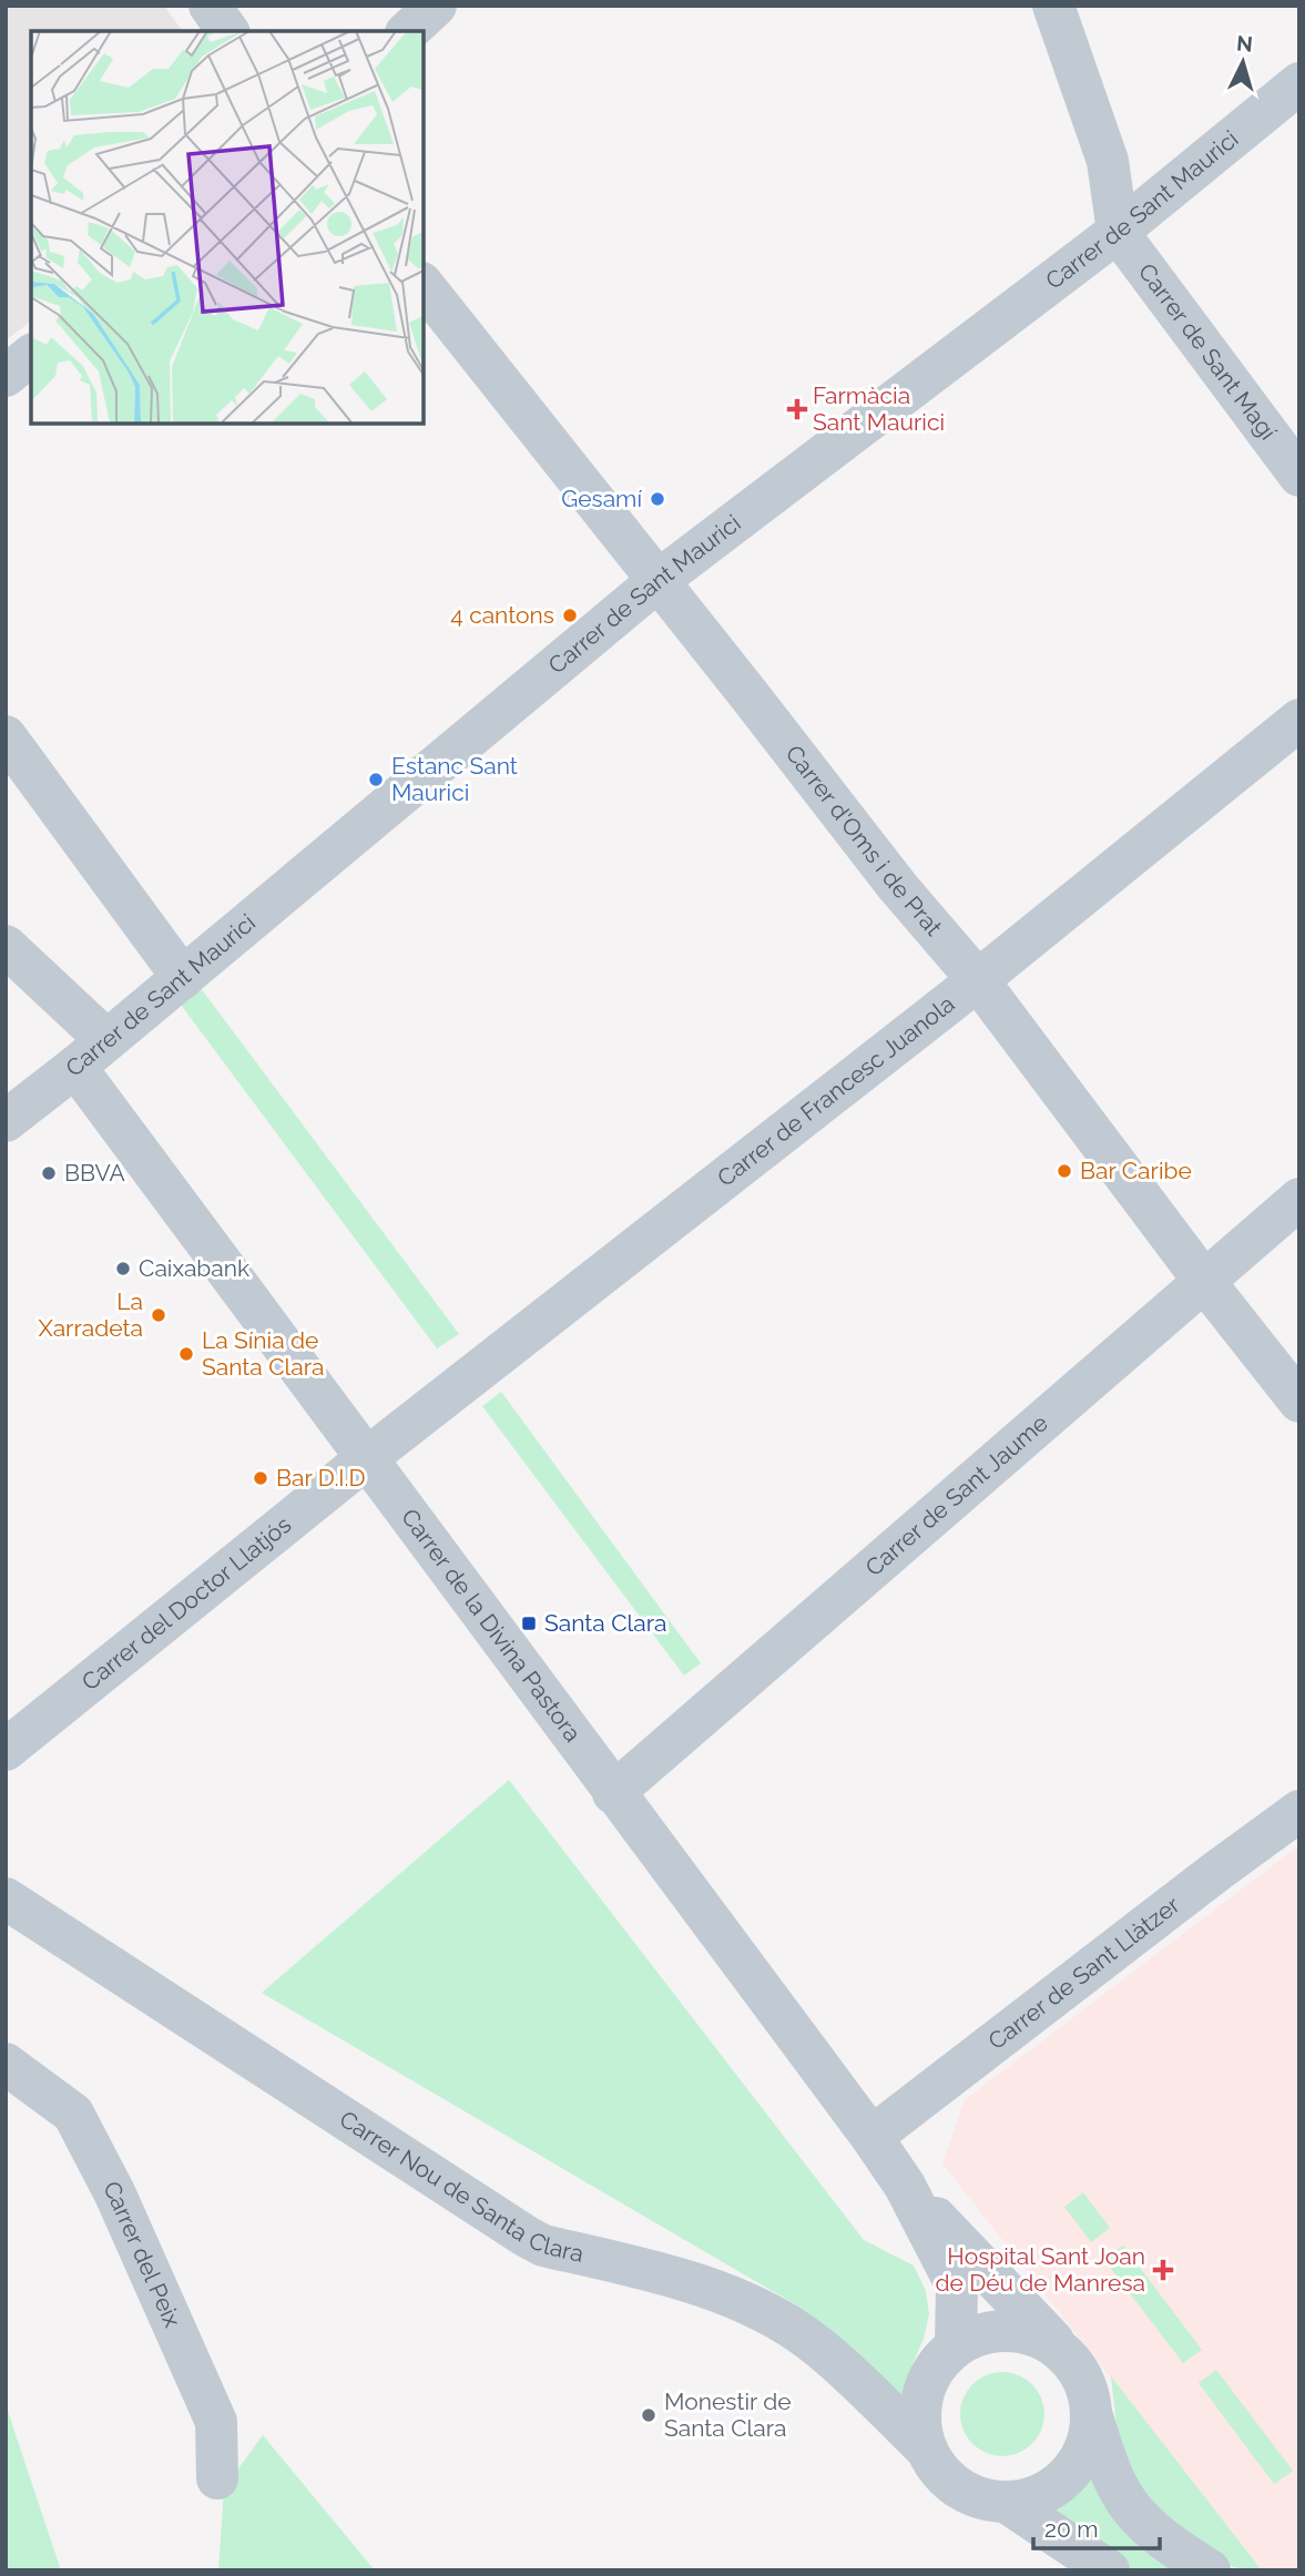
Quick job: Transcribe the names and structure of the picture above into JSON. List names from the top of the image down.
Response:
{
  "streets": {
    "street": [
      "Carrer de Sant Maurici",
      "Carrer de Sant Magí",
      "Carrer d'Oms i de Prat",
      "Carrer de Francesc Juanola",
      "Carrer de Sant Jaume",
      "Carrer del Doctor Llatjós",
      "Carrer de la Divina Pastora",
      "Carrer de Sant Llàtzer",
      "Carrer Nou de Santa Clara",
      "Carrer del Peix"
    ]
  },
  "crossings": [
    ["Carrer de Sant Maurici", "Carrer de Sant Magí"],
    ["Carrer de Sant Maurici", "Carrer d'Oms i de Prat"],
    ["Carrer de Sant Maurici", "Carrer de la Divina Pastora"],
    ["Carrer d'Oms i de Prat", "Carrer de Francesc Juanola"],
    ["Carrer d'Oms i de Prat", "Carrer de Sant Jaume"],
    ["Carrer de Francesc Juanola", "Carrer del Doctor Llatjós"],
    ["Carrer de Francesc Juanola", "Carrer de la Divina Pastora"],
    ["Carrer de Sant Jaume", "Carrer de la Divina Pastora"],
    ["Carrer del Doctor Llatjós", "Carrer de la Divina Pastora"],
    ["Carrer de la Divina Pastora", "Carrer de Sant Llàtzer"],
    ["Carrer de la Divina Pastora", "Carrer Nou de Santa Clara"]
  ],
  "places": {
    "health": ["Farmàcia Sant Maurici", "Hospital Sant Joan de Déu de Manresa"],
    "other": [
      "Gesamí",
      "4 cantons",
      "Estanc Sant Maurici",
      "Bar Caribe",
      "BBVA",
      "Caixabank",
      "La Xarradeta",
      "La Sínia de Santa Clara",
      "Bar D.I.D",
      "Monestir de Santa Clara"
    ],
    "transit": ["Santa Clara"]
  },
  "scale_bar": "20 m",
  "north": "top"
}
